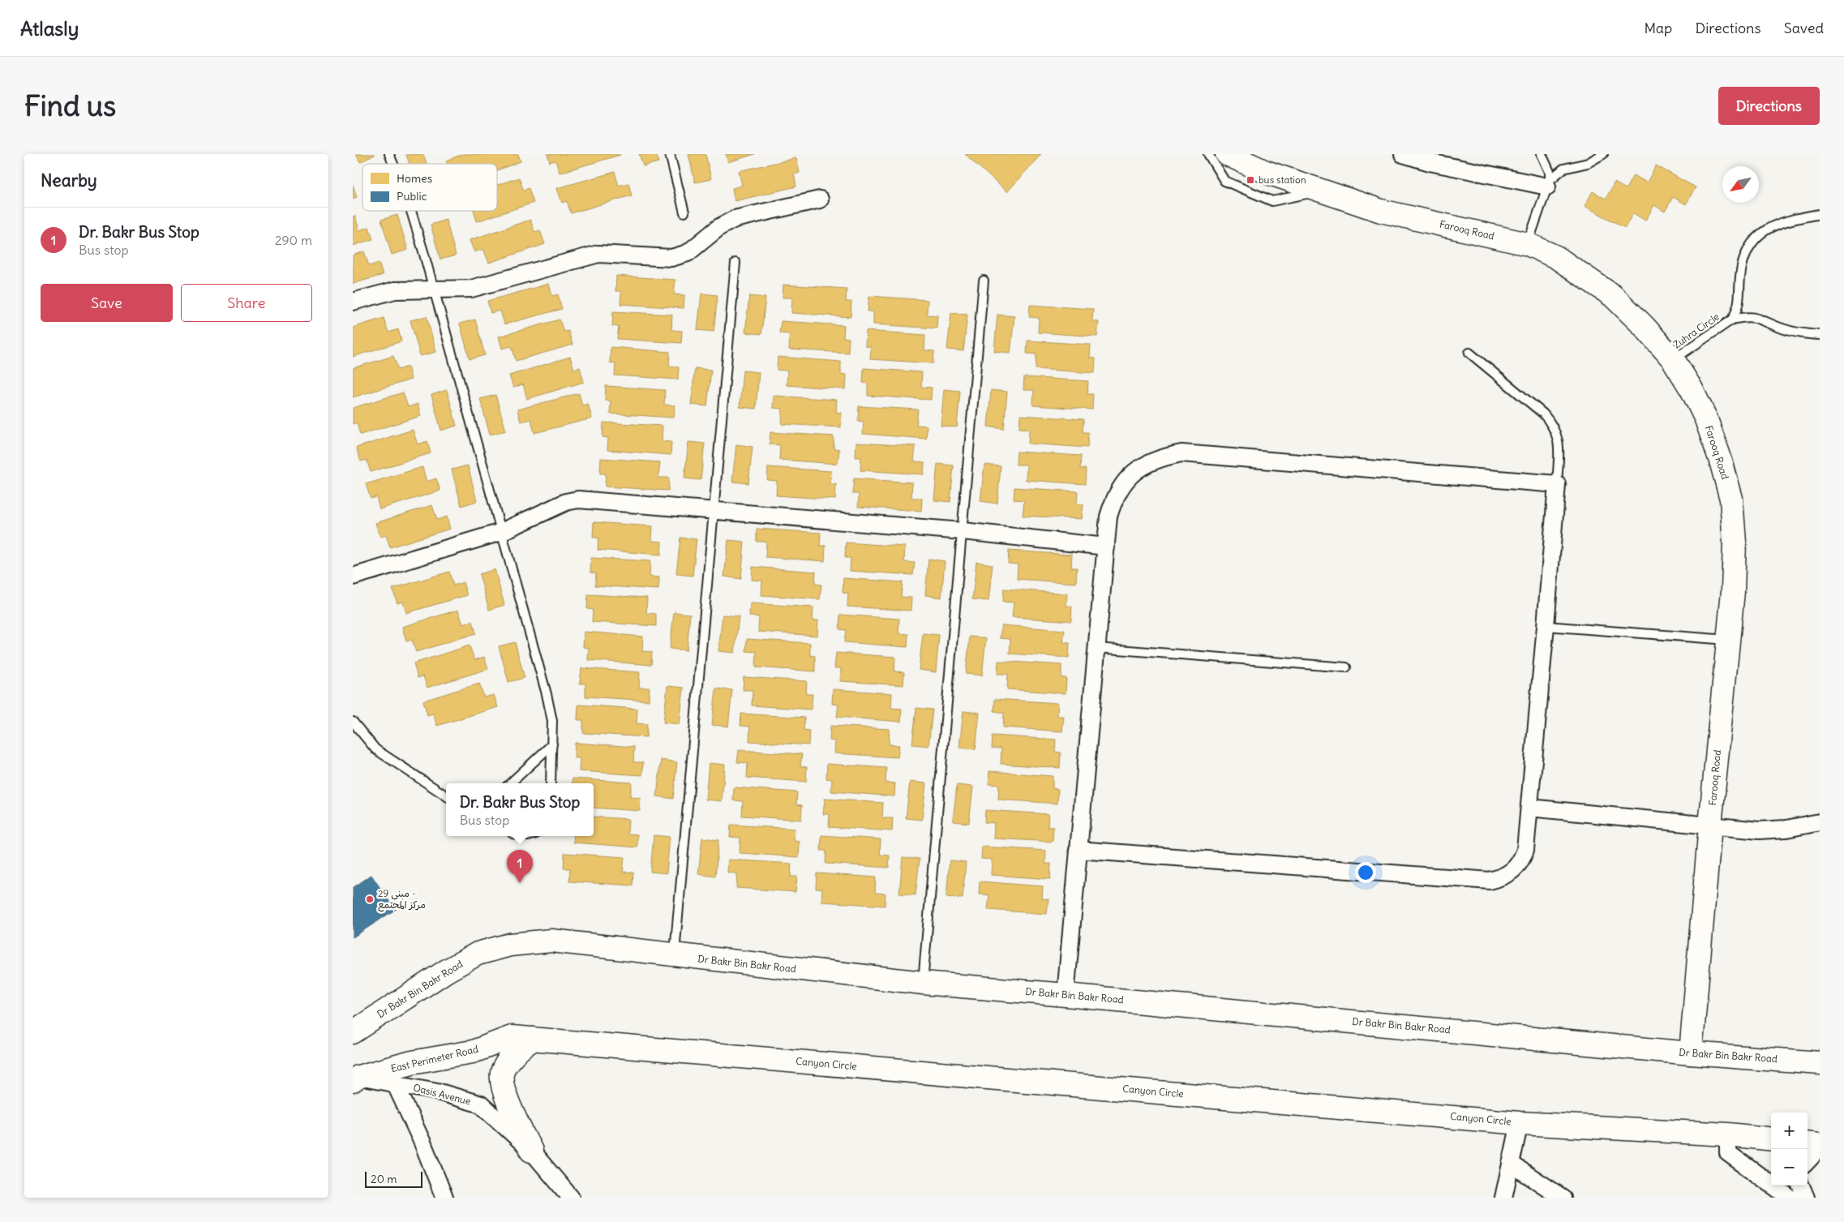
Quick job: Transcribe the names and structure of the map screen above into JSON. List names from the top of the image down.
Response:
{
  "streets": {
    "street": [
      "Farooq Road",
      "Dr Bakr Bin Bakr Road",
      "East Perimeter Road",
      "Canyon Circle",
      "Oasis Avenue"
    ],
    "lane": ["Zuhra Circle"]
  },
  "crossings": [
    ["Farooq Road", "Zuhra Circle"],
    ["Farooq Road", "Dr Bakr Bin Bakr Road"],
    ["East Perimeter Road", "Canyon Circle"],
    ["East Perimeter Road", "Oasis Avenue"],
    ["Canyon Circle", "Oasis Avenue"]
  ],
  "places": {
    "transit": ["bus station"],
    "other": ["مبنى 29 - مركز المجتمع"]
  },
  "legend": ["Homes", "Public"],
  "scale_bar": "20 m",
  "north": "bottom left",
  "page": {
    "header": "Atlasly",
    "nav": ["Map", "Directions", "Saved"],
    "buttons": [
      "Directions",
      ["Save", "Share"]
    ],
    "title": "Find us",
    "heading": "Nearby",
    "list": [
      {
        "mark": "1",
        "name": "Dr. Bakr Bus Stop",
        "note": "Bus stop",
        "value": "290 m"
      }
    ],
    "popup": ["Dr. Bakr Bus Stop", "Bus stop"],
    "pins": "1",
    "map_buttons": ["+", "−"],
    "scale": "20 m"
  }
}
